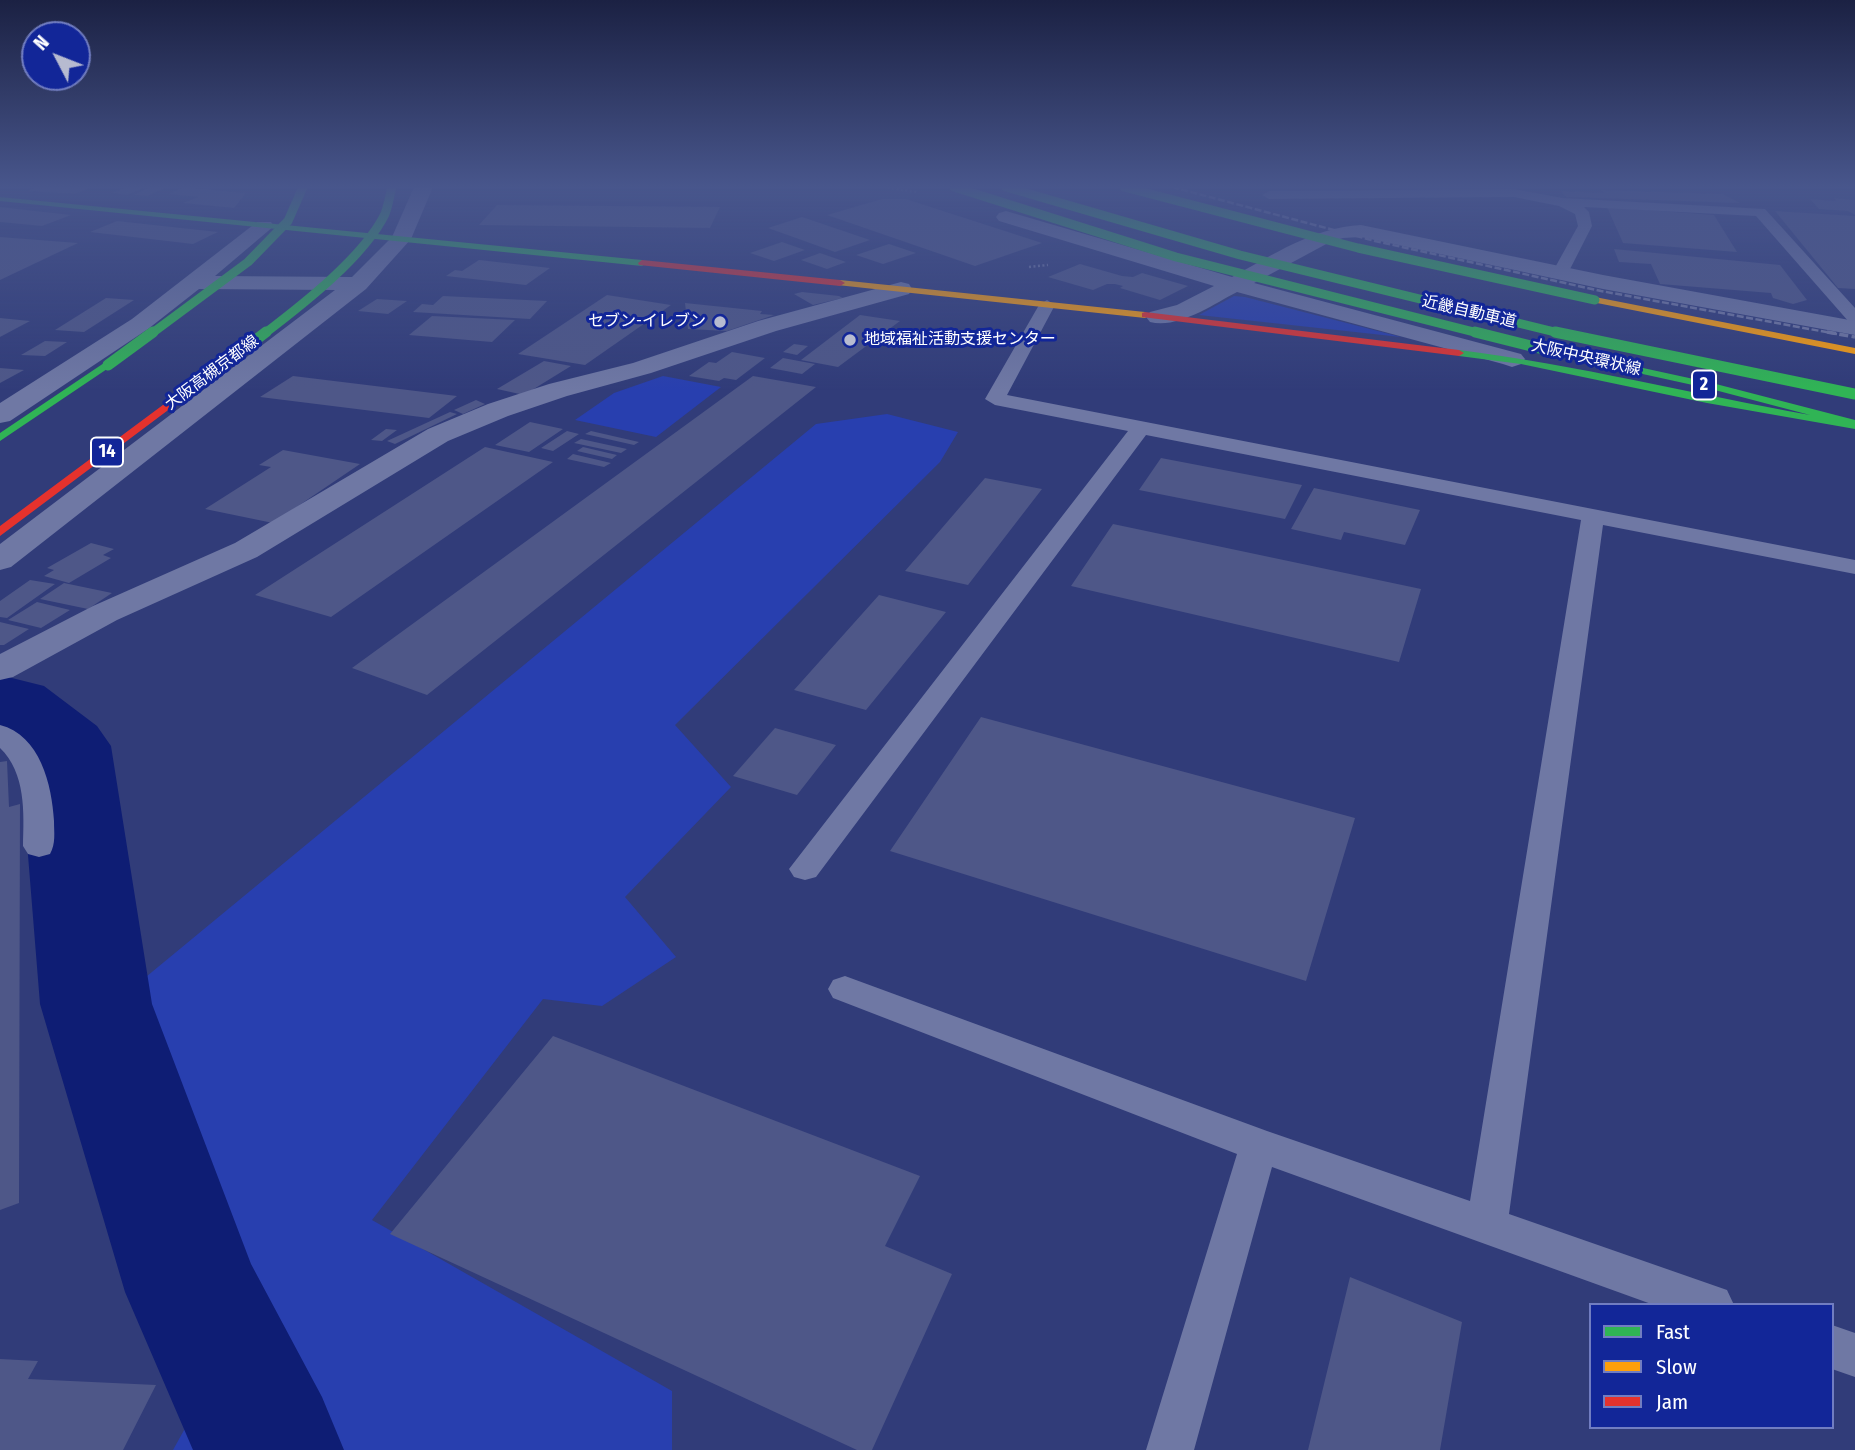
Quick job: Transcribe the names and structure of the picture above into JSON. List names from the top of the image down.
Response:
{
  "streets": {
    "main road": [
      "近畿自動車道",
      "大阪中央環状線",
      "大阪高槻京都線",
      "2",
      "14"
    ]
  },
  "places": ["セブン-イレブン", "地域福祉活動支援センター"],
  "legend": ["Fast", "Slow", "Jam"],
  "north": "top left"
}
